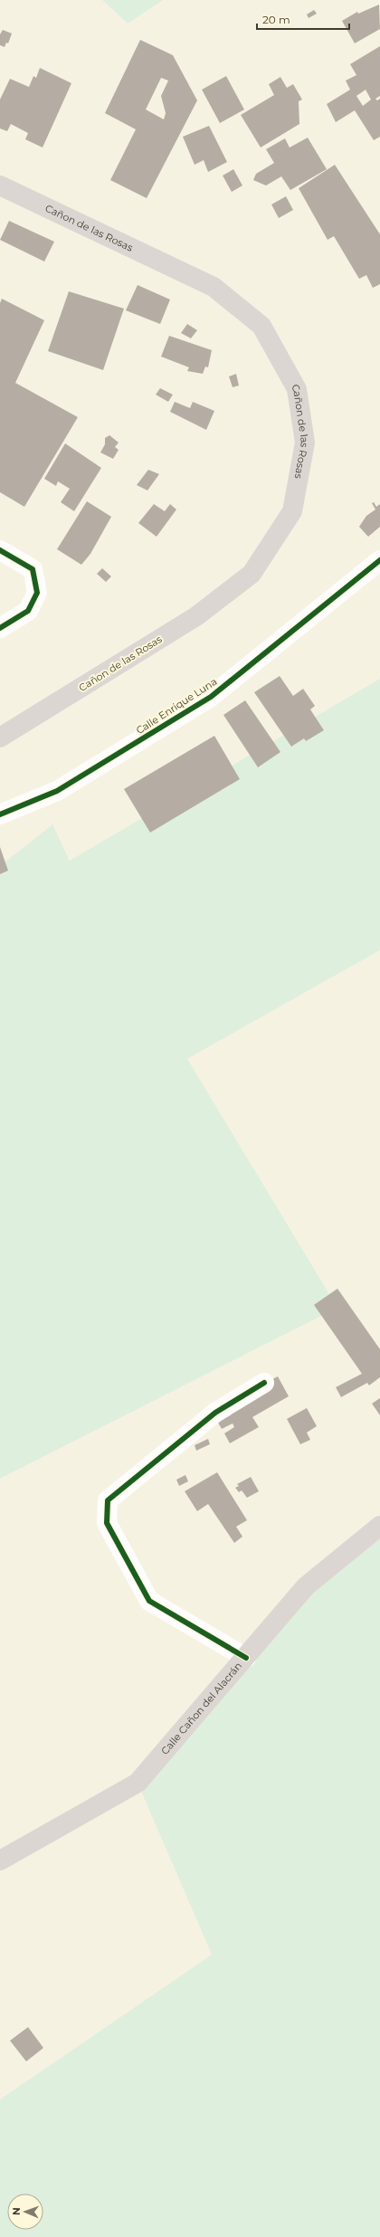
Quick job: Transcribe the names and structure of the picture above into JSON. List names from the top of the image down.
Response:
{
  "streets": {
    "main road": ["Cañon de las Rosas", "Calle Cañon del Alacrán"],
    "street": ["Calle Enrique Luna"]
  },
  "scale_bar": "20 m",
  "north": "left"
}
